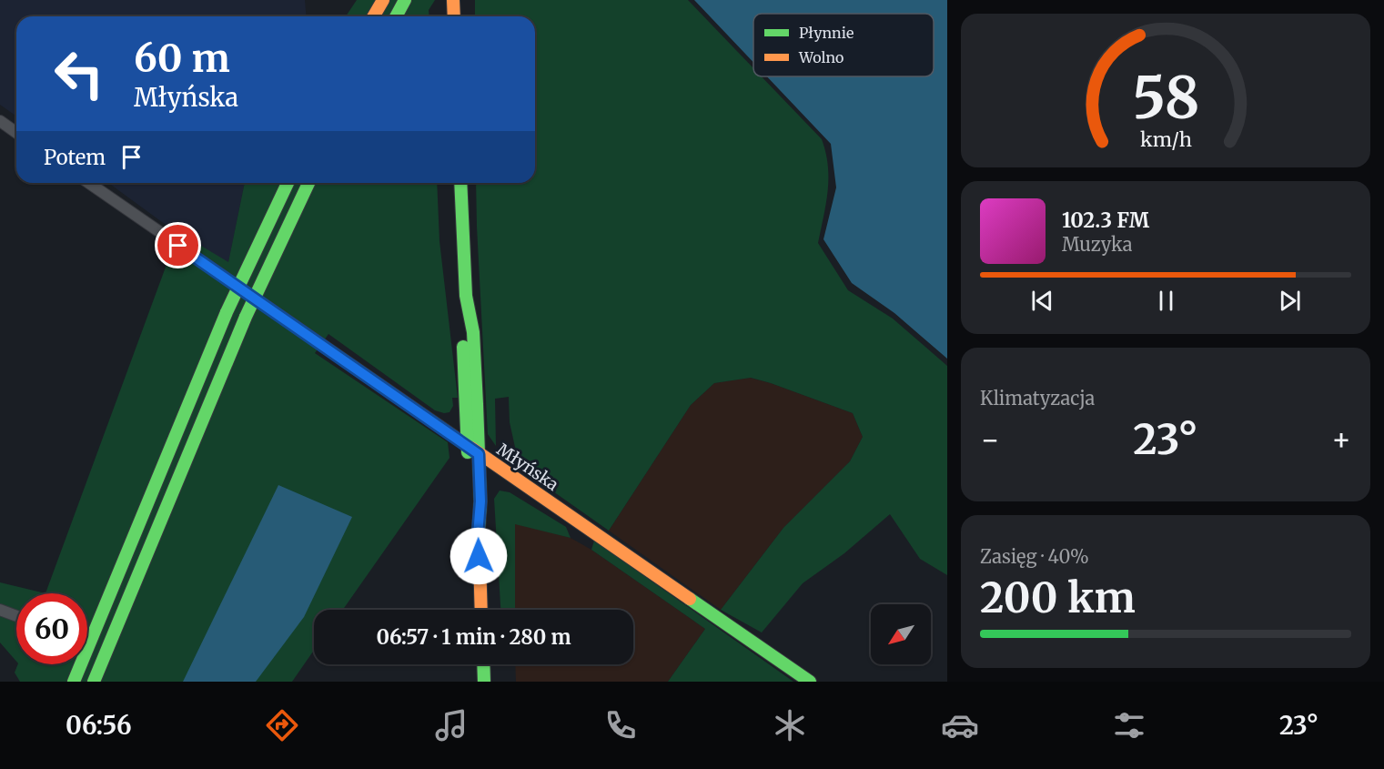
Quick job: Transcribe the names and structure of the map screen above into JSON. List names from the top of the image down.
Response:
{
  "streets": {
    "main road": ["Młyńska"]
  },
  "legend": ["Płynnie", "Wolno"],
  "north": "bottom left",
  "page": {
    "turn": ["60 m", "Młyńska"],
    "then": "Potem",
    "song": ["102.3 FM", "Muzyka"],
    "tile": [
      "Klimatyzacja",
      ["Zasięg · 40%", "200 km"]
    ],
    "heat": ["−", "23°", "+"],
    "limit": "60",
    "trip": "06:57 · 1 min · 280 m",
    "tabs": ["06:56", "23°"],
    "gauge": ["58", "km/h"]
  }
}
